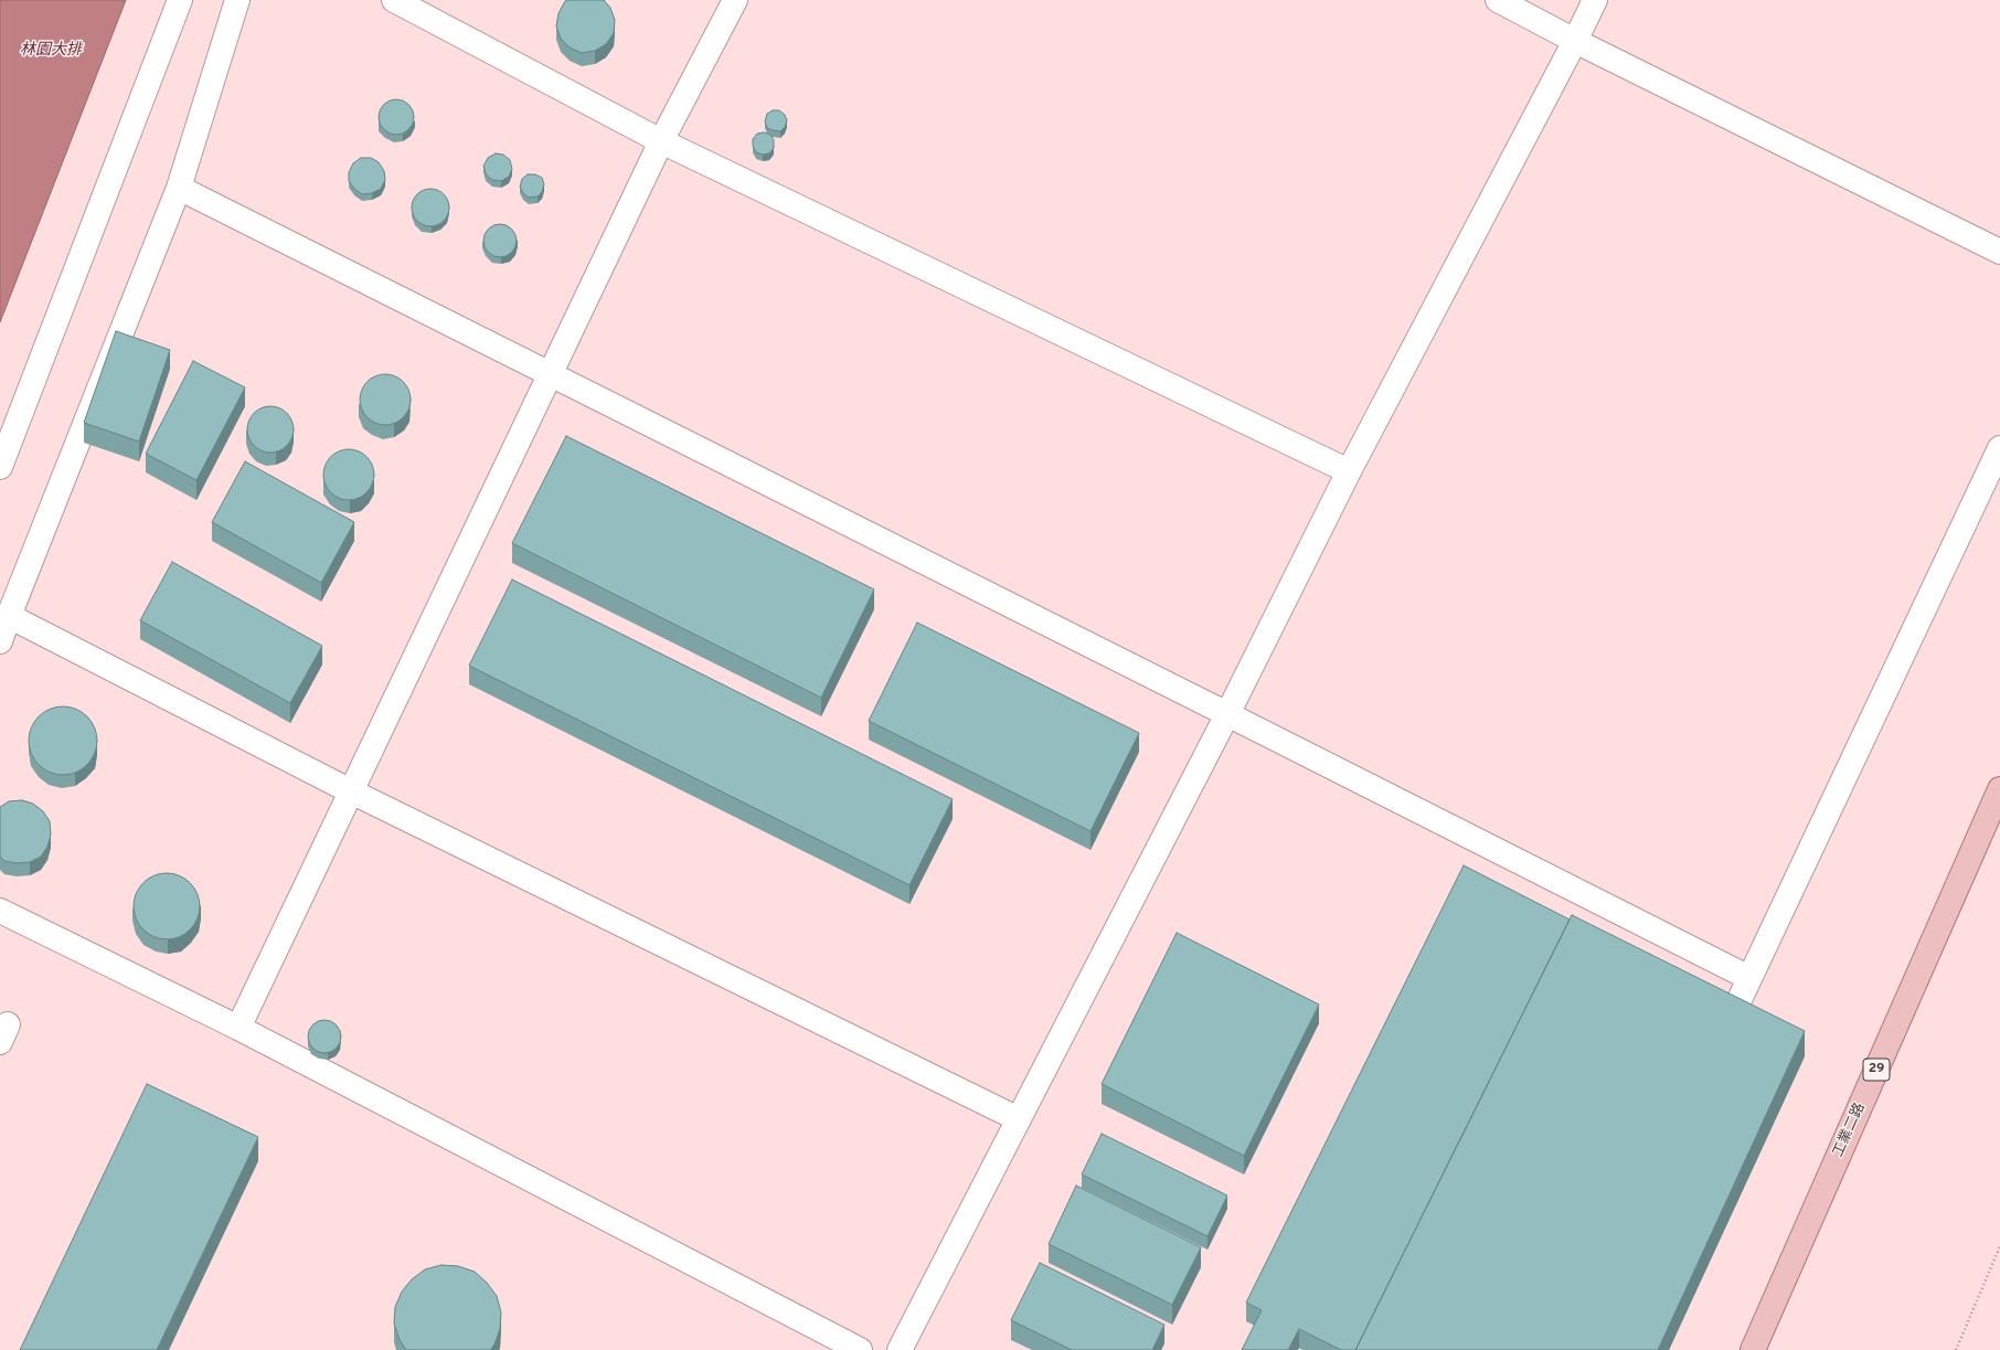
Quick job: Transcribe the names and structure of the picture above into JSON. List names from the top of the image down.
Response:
{
  "streets": {
    "main road": ["29", "工業二路"]
  },
  "water": ["林園大排"]
}
